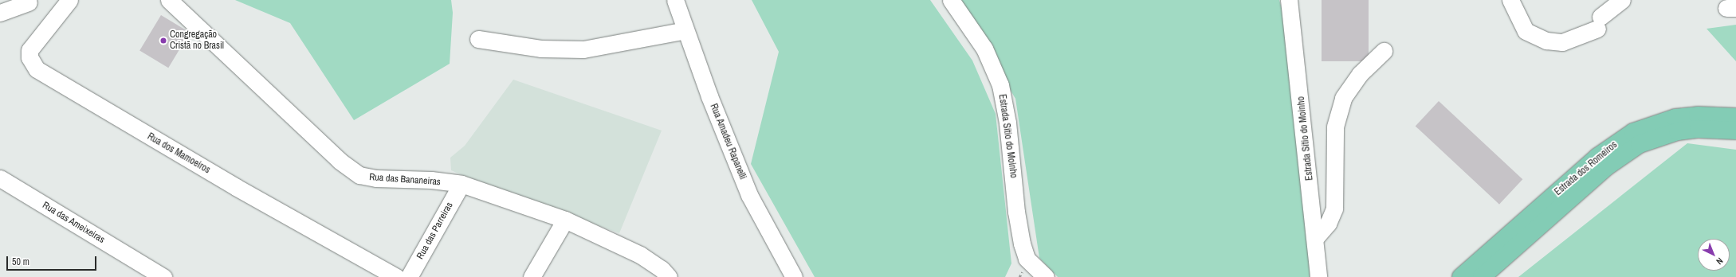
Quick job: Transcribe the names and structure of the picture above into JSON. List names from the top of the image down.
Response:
{
  "streets": {
    "main road": ["Estrada dos Romeiros"],
    "street": [
      "Estrada Sítio do Moinho",
      "Rua Amadeu Rapanelli",
      "Rua dos Mamoeiros",
      "Rua das Bananeiras",
      "Rua das Ameixeiras",
      "Rua das Parreiras"
    ]
  },
  "crossings": [
    ["Rua das Bananeiras", "Rua das Parreiras"]
  ],
  "places": ["Congregação Cristã no Brasil"],
  "scale_bar": "50 m",
  "north": "bottom right"
}
